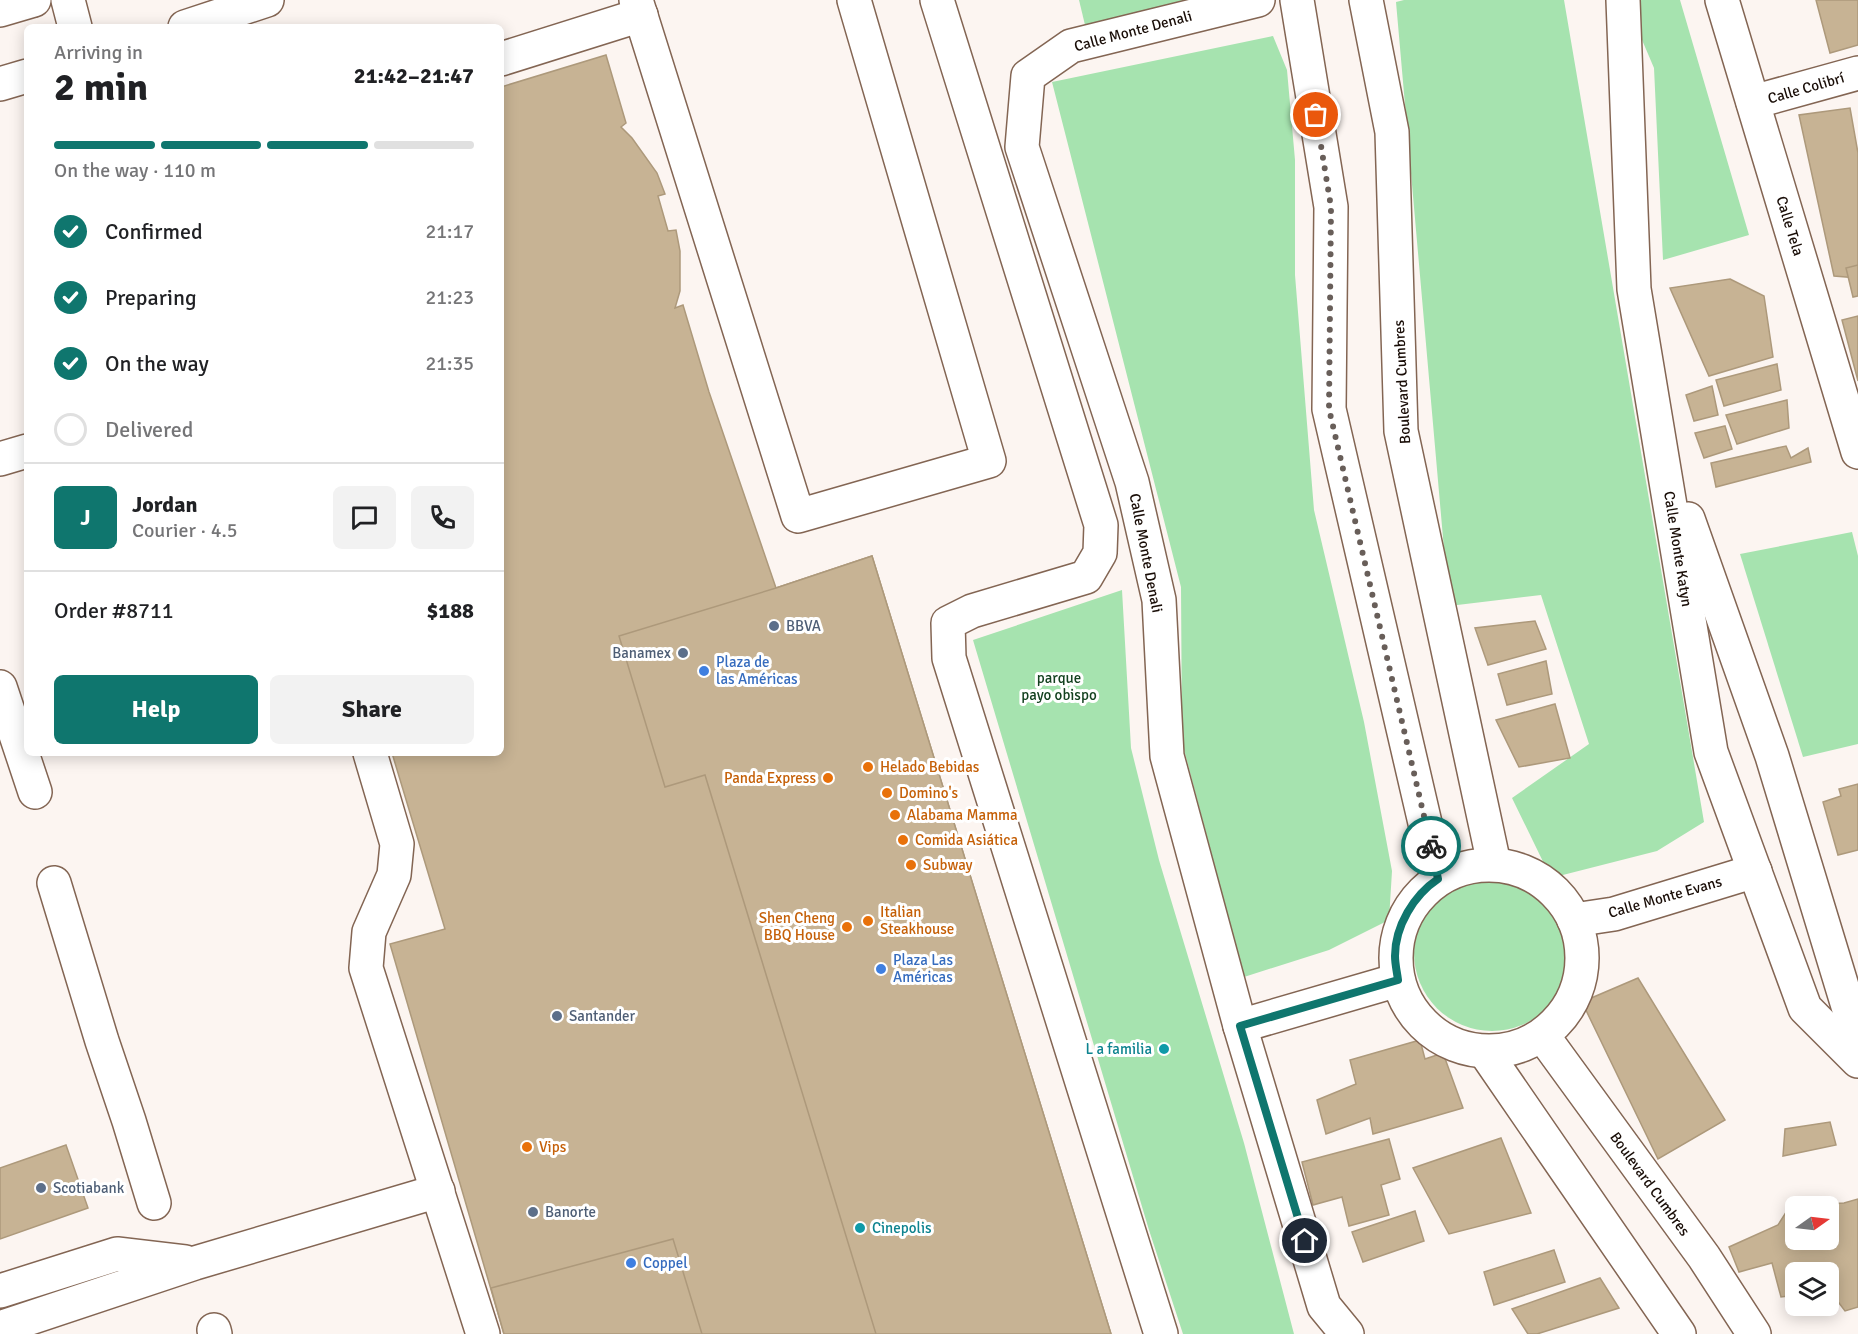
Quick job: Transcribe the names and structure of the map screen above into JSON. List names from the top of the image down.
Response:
{
  "streets": {
    "street": [
      "Calle Monte Denali",
      "Calle Colibrí",
      "Calle Tela",
      "Boulevard Cumbres",
      "Calle Monte Katyn",
      "Calle Monte Evans"
    ]
  },
  "crossings": [
    ["Calle Colibrí", "Calle Tela"],
    ["Boulevard Cumbres", "Calle Monte Evans"],
    ["Calle Monte Katyn", "Calle Monte Evans"]
  ],
  "parks": ["parque payo obispo"],
  "places": [
    "BBVA",
    "Banamex",
    "Plaza de las Américas",
    "Helado Bebidas",
    "Panda Express",
    "Domino's",
    "Alabama Mamma",
    "Comida Asiática",
    "Subway",
    "Italian Steakhouse",
    "Shen Cheng BBQ House",
    "Plaza Las Américas",
    "Santander",
    "L a familia",
    "Vips",
    "Scotiabank",
    "Banorte",
    "Cinepolis",
    "Coppel"
  ],
  "north": "right",
  "page": {
    "heading": ["2 min", "Arriving in", "21:42–21:47"],
    "panel": [
      "Jordan",
      "Courier · 4.5",
      "Order #8711",
      "$188"
    ],
    "bar": "On the way · 110 m",
    "list": [
      ["Confirmed", "21:17"],
      ["Preparing", "21:23"],
      ["On the way", "21:35"],
      "Delivered"
    ],
    "round": "J",
    "buttons": ["Help", "Share"]
  }
}
